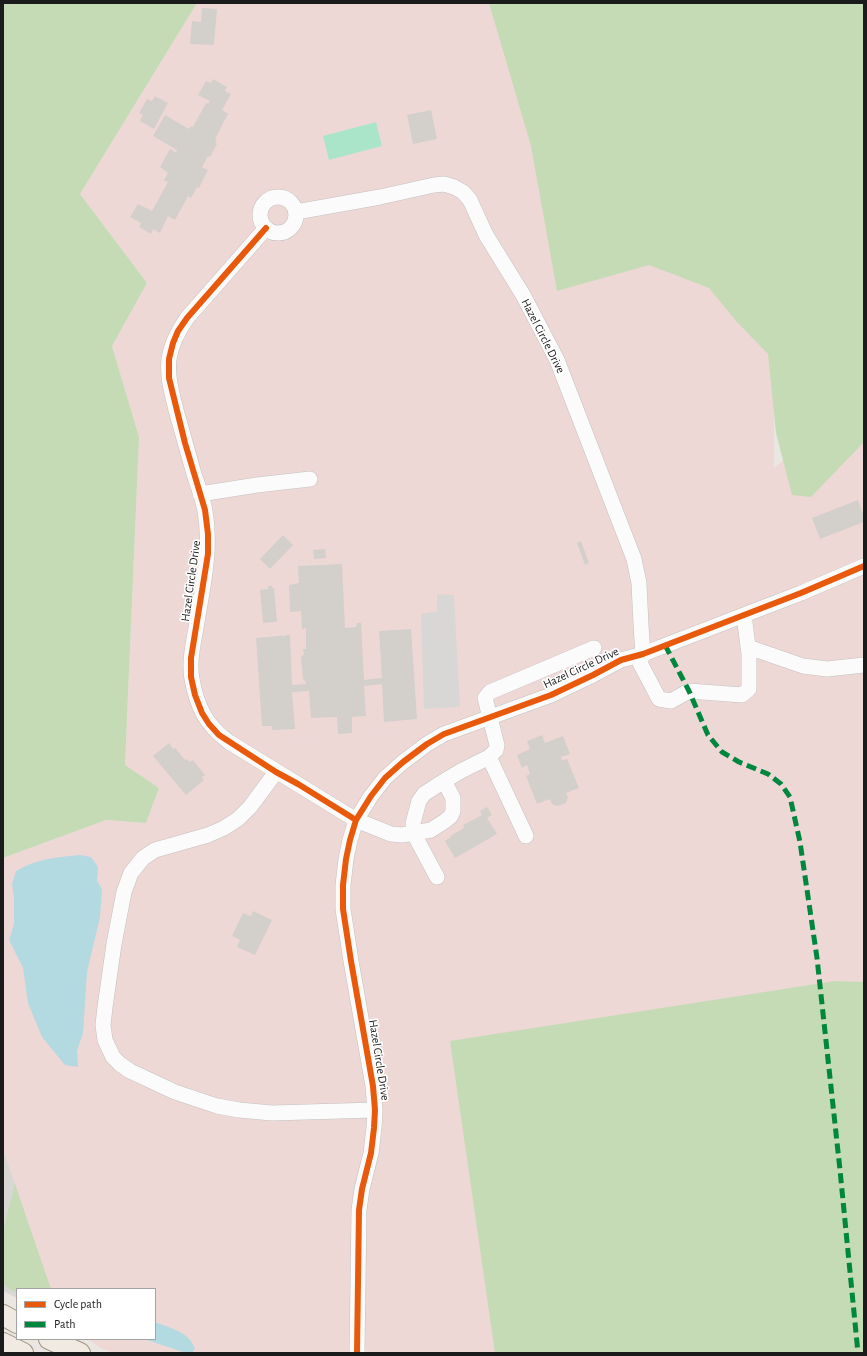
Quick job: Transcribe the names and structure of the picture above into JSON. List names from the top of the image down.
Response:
{
  "streets": {
    "street": ["Hazel Circle Drive"]
  },
  "legend": ["Cycle path", "Path"]
}
